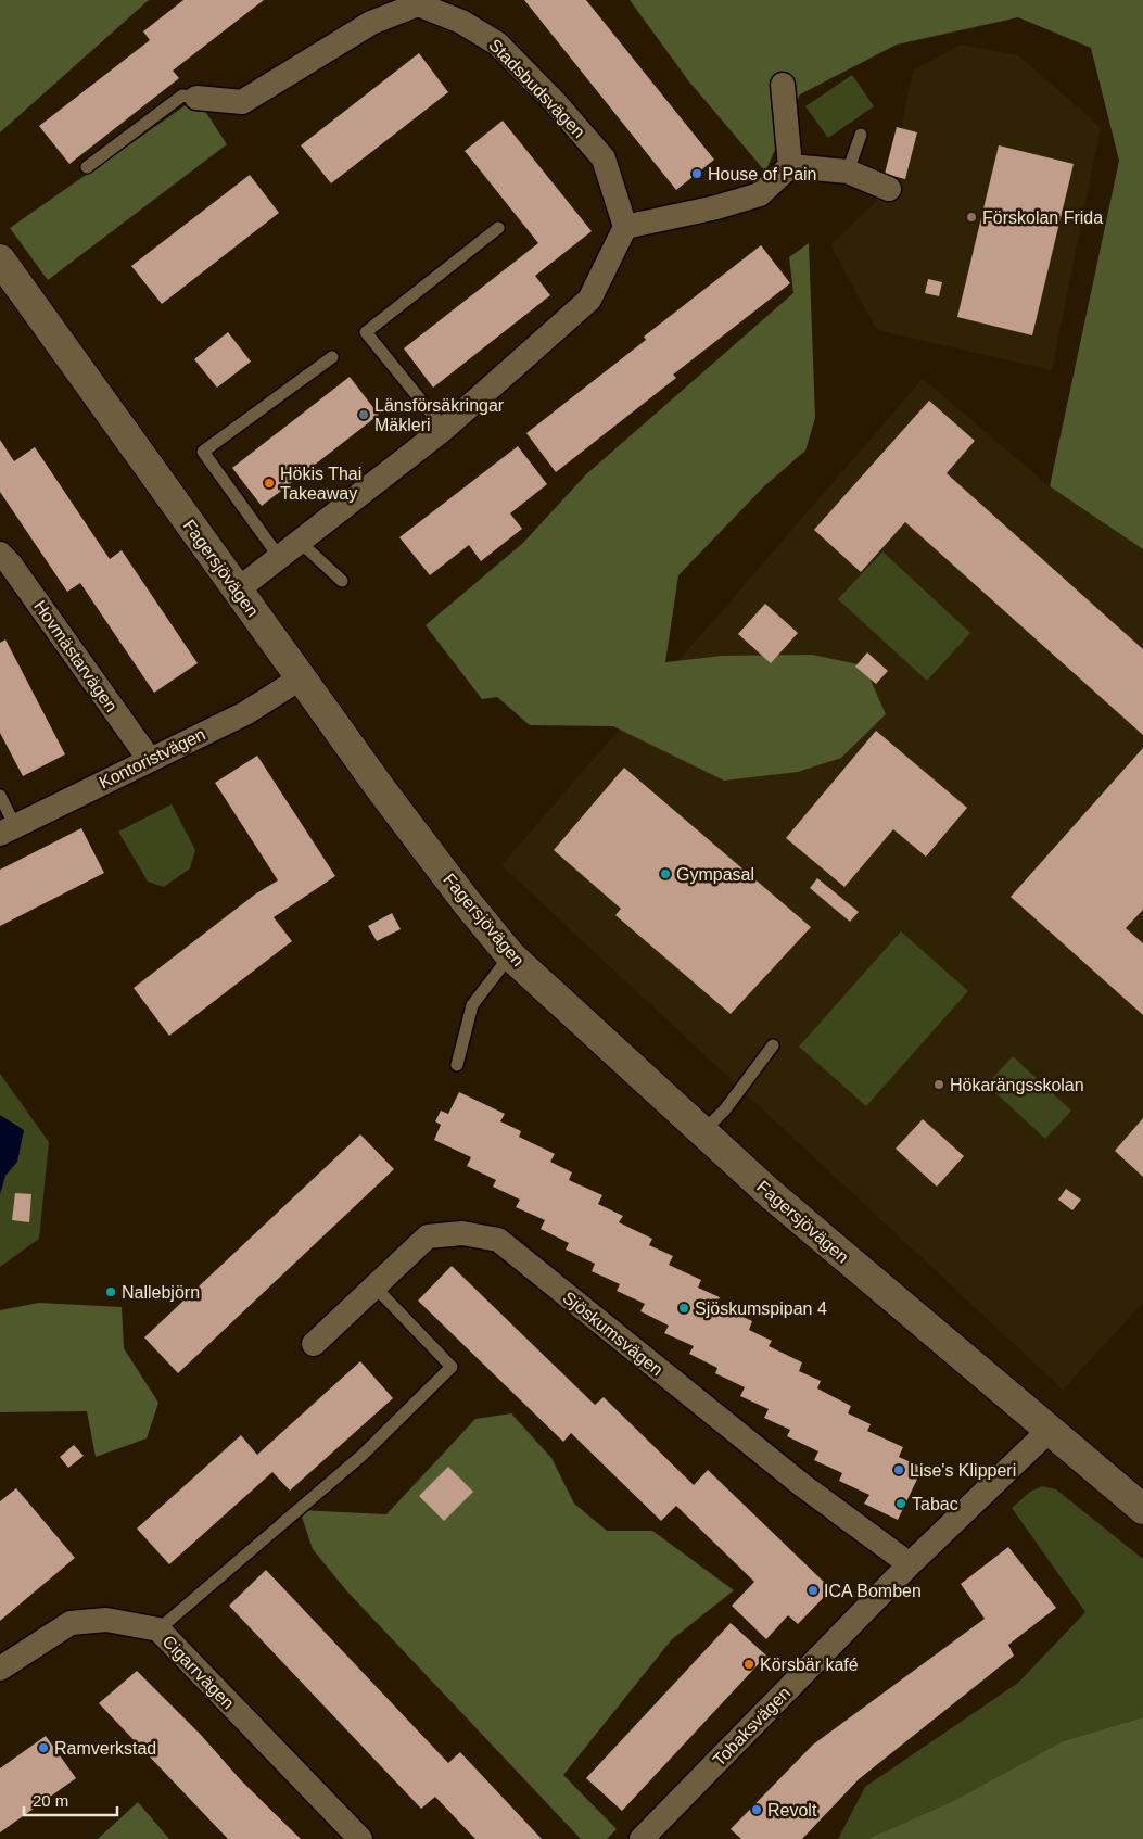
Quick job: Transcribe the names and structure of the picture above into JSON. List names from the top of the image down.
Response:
{
  "streets": {
    "street": [
      "Stadsbudsvägen",
      "Fagersjövägen",
      "Hovmästarvägen",
      "Kontoristvägen",
      "Sjöskumsvägen",
      "Cigarrvägen",
      "Tobaksvägen"
    ]
  },
  "crossings": [
    ["Fagersjövägen", "Kontoristvägen"],
    ["Fagersjövägen", "Tobaksvägen"],
    ["Hovmästarvägen", "Kontoristvägen"],
    ["Sjöskumsvägen", "Tobaksvägen"]
  ],
  "places": [
    "House of Pain",
    "Förskolan Frida",
    "Länsförsäkringar Mäkleri",
    "Hökis Thai Takeaway",
    "Gympasal",
    "Hökarängsskolan",
    "Nallebjörn",
    "Sjöskumspipan 4",
    "Lise's Klipperi",
    "Tabac",
    "ICA Bomben",
    "Körsbär kafé",
    "Ramverkstad",
    "Revolt"
  ],
  "scale_bar": "20 m"
}
